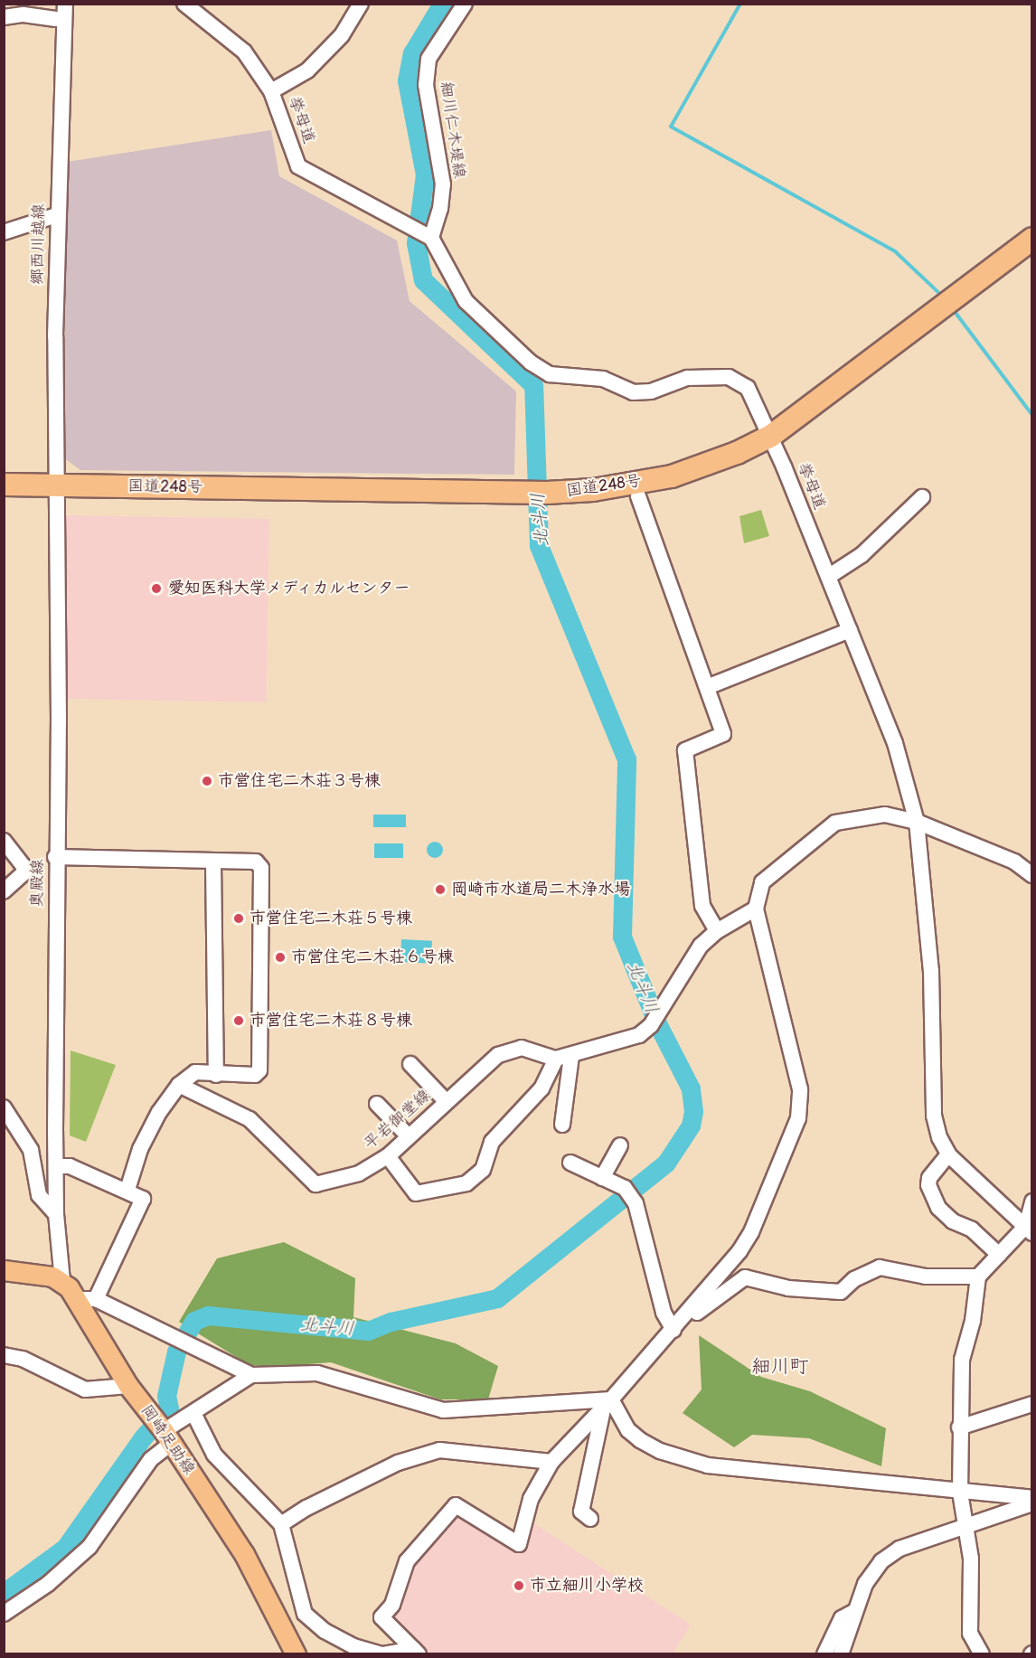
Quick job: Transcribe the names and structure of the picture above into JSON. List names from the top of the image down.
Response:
{
  "streets": {
    "highway": ["国道248号"],
    "main road": ["岡崎足助線"],
    "street": [
      "挙母道",
      "細川仁木堤線",
      "郷西川越線",
      "奥殿線",
      "平岩御堂線"
    ]
  },
  "crossings": [
    ["挙母道", "細川仁木堤線"],
    ["挙母道", "国道248号"],
    ["郷西川越線", "国道248号"],
    ["郷西川越線", "奥殿線"],
    ["国道248号", "奥殿線"],
    ["奥殿線", "岡崎足助線"]
  ],
  "districts": ["細川町"],
  "water": ["北斗川"],
  "places": [
    "愛知医科大学メディカルセンター",
    "市営住宅二木荘３号棟",
    "岡崎市水道局二木浄水場",
    "市営住宅二木荘５号棟",
    "市営住宅二木荘６号棟",
    "市営住宅二木荘８号棟",
    "市立細川小学校"
  ]
}
